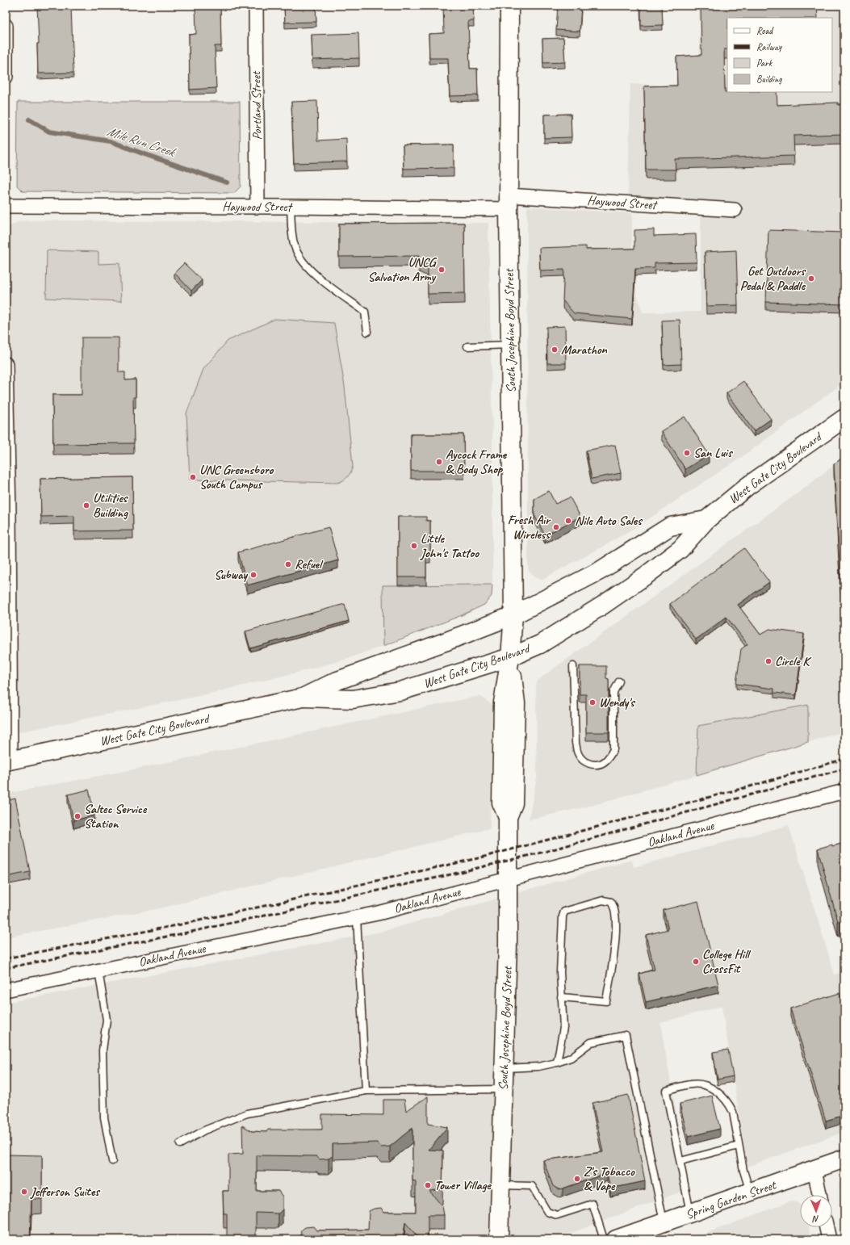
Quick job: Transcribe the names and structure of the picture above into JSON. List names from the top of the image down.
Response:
{
  "streets": {
    "main road": ["South Josephine Boyd Street", "West Gate City Boulevard", "Spring Garden Street"],
    "street": ["Portland Street", "Haywood Street", "Oakland Avenue"]
  },
  "crossings": [
    ["Portland Street", "Haywood Street"],
    ["Haywood Street", "South Josephine Boyd Street"],
    ["South Josephine Boyd Street", "West Gate City Boulevard"],
    ["South Josephine Boyd Street", "Oakland Avenue"]
  ],
  "water": ["Mile Run Creek"],
  "places": [
    "UNCG Salvation Army",
    "Get Outdoors Pedal & Paddle",
    "Marathon",
    "San Luis",
    "Aycock Frame & Body Shop",
    "UNC Greensboro South Campus",
    "Utilities Building",
    "Nile Auto Sales",
    "Fresh Air Wireless",
    "Little John's Tattoo",
    "Refuel",
    "Subway",
    "Circle K",
    "Wendy's",
    "Saltec Service Station",
    "College Hill CrossFit",
    "Z's Tobacco & Vape",
    "Tower Village",
    "Jefferson Suites"
  ],
  "legend": [
    "Road",
    "Railway",
    "Park",
    "Building"
  ],
  "north": "bottom"
}
